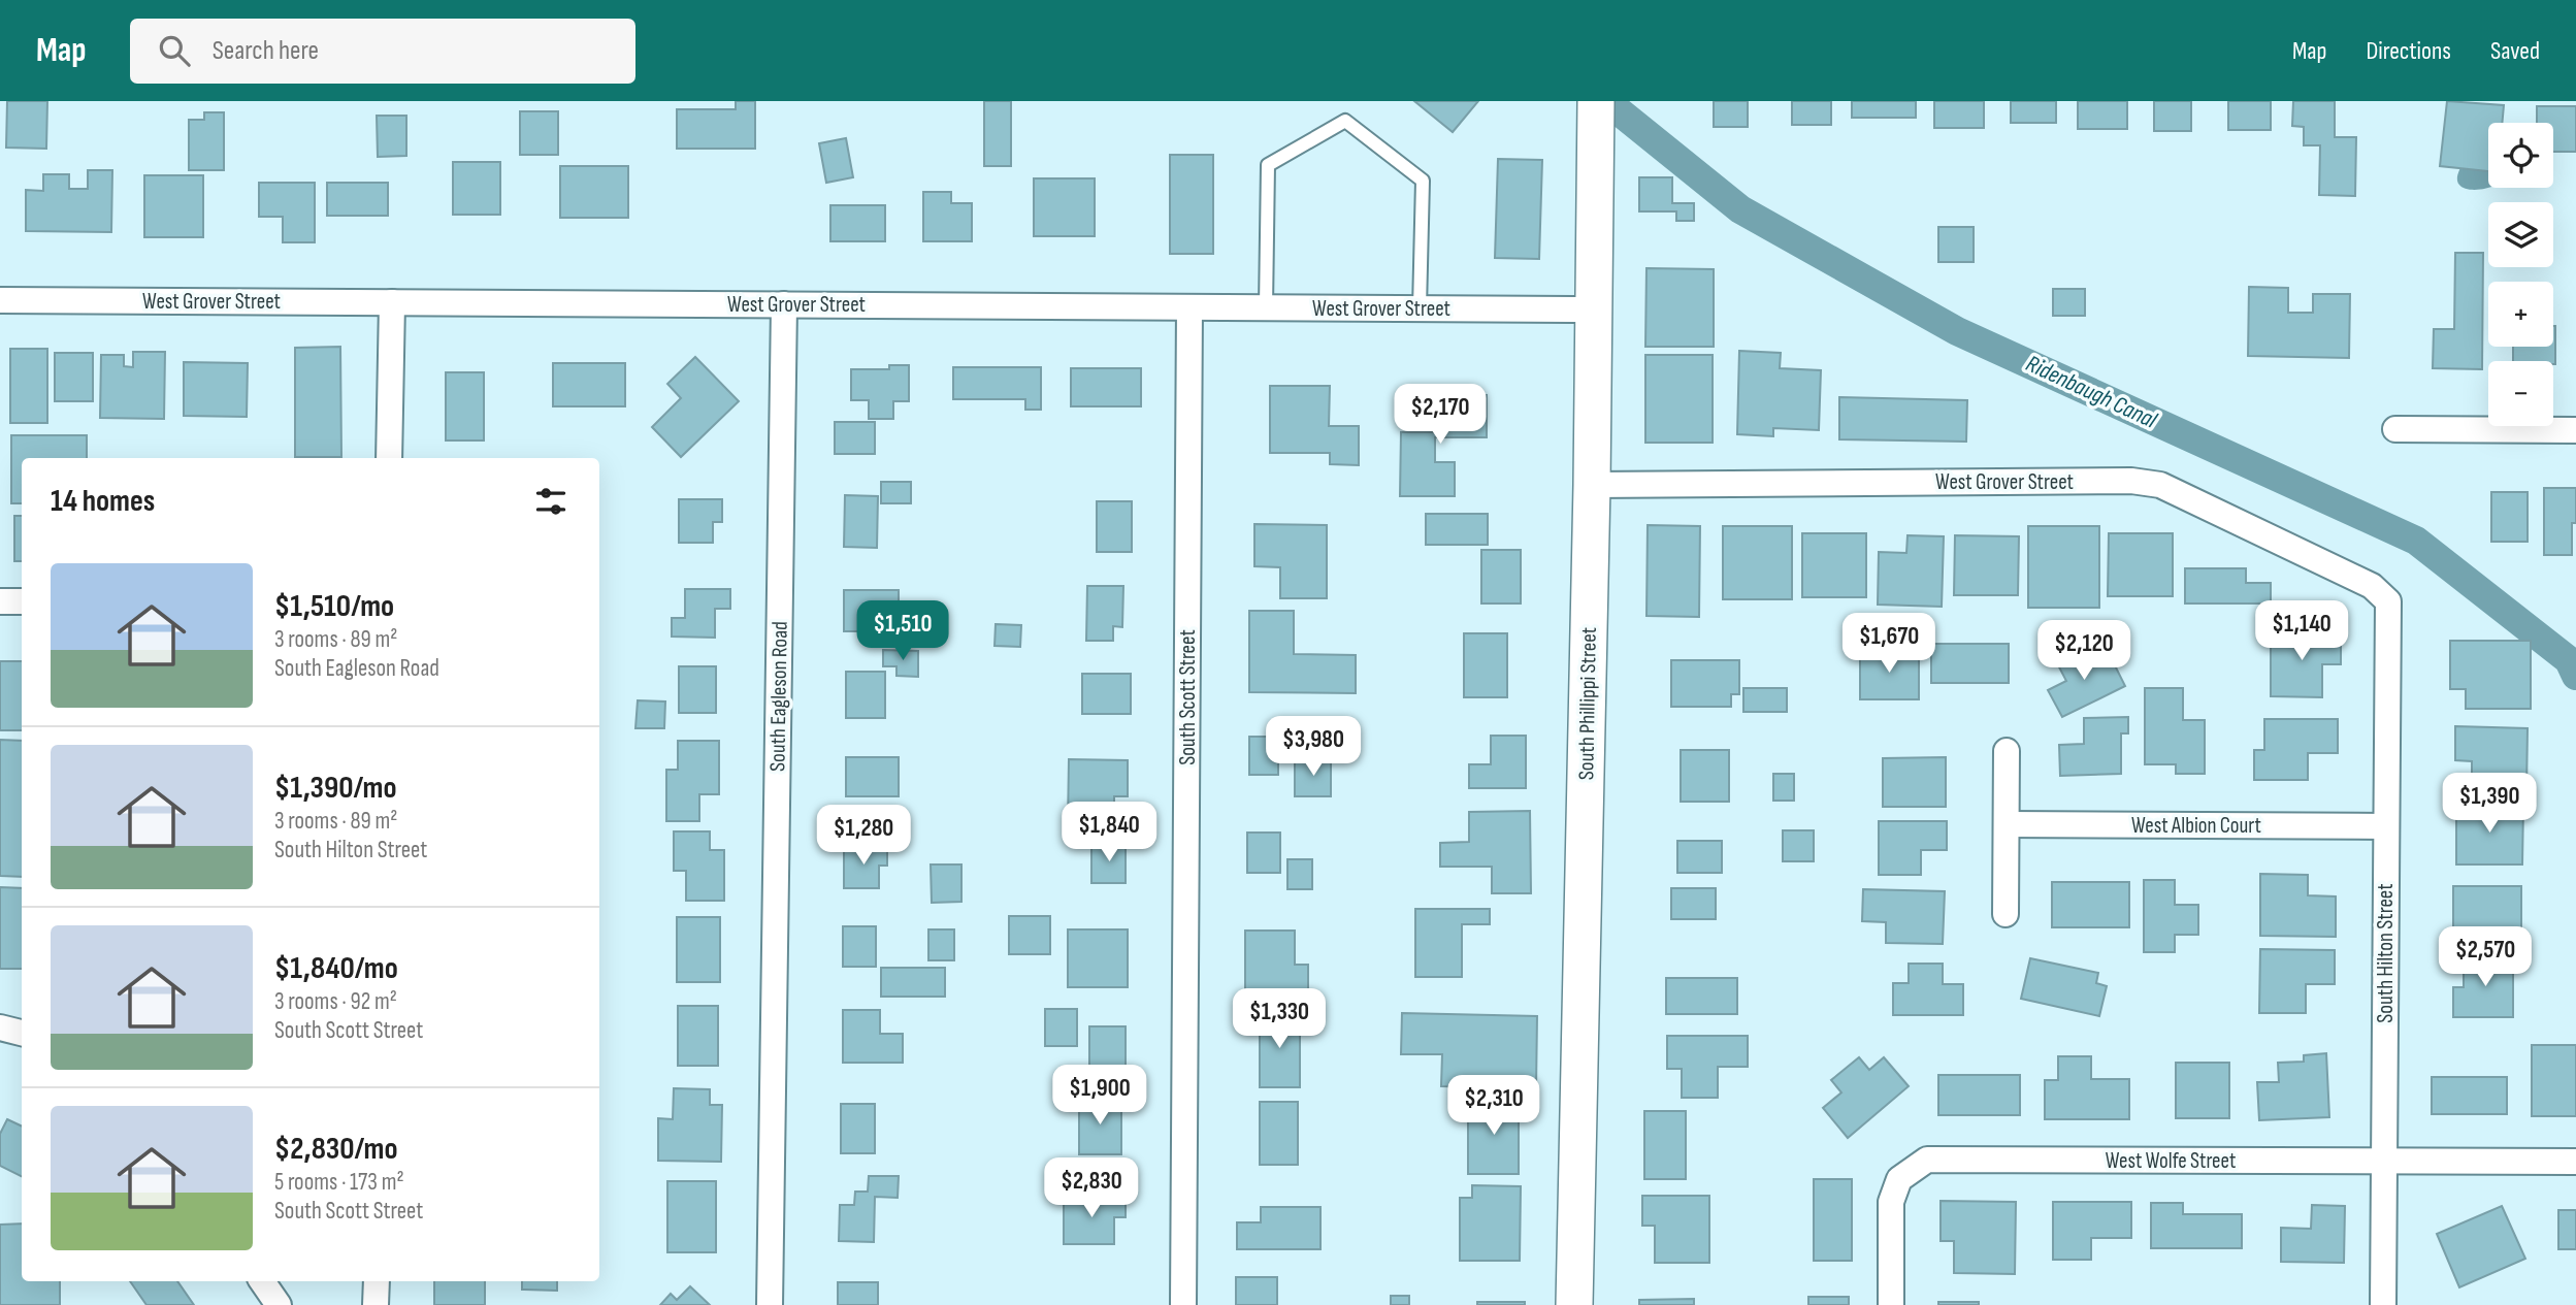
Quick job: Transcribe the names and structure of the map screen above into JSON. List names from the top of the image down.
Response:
{
  "streets": {
    "street": [
      "West Grover Street",
      "South Eagleson Road",
      "South Scott Street",
      "South Phillippi Street",
      "West Albion Court",
      "South Hilton Street",
      "West Wolfe Street"
    ]
  },
  "crossings": [
    ["West Grover Street", "South Eagleson Road"],
    ["West Grover Street", "South Scott Street"],
    ["West Grover Street", "South Phillippi Street"],
    ["West Grover Street", "South Hilton Street"],
    ["West Albion Court", "South Hilton Street"],
    ["South Hilton Street", "West Wolfe Street"]
  ],
  "water": ["Ridenbaugh Canal"],
  "page": {
    "header": "Map",
    "search": "Search here",
    "nav": ["Map", "Directions", "Saved"],
    "map_buttons": ["+", "−"],
    "price": [
      "$2,170",
      "$1,510",
      "$1,140",
      "$1,670",
      "$2,120",
      "$3,980",
      "$1,390",
      "$1,840",
      "$1,280",
      "$2,570",
      "$1,330",
      "$1,900",
      "$2,310",
      "$2,830"
    ],
    "heading": "14 homes",
    "list": [
      {
        "name": "$1,510/mo",
        "note": "3 rooms · 89 m² · South Eagleson Road"
      },
      {
        "name": "$1,390/mo",
        "note": "3 rooms · 89 m² · South Hilton Street"
      },
      {
        "name": "$1,840/mo",
        "note": "3 rooms · 92 m² · South Scott Street"
      },
      {
        "name": "$2,830/mo",
        "note": "5 rooms · 173 m² · South Scott Street"
      }
    ]
  }
}
